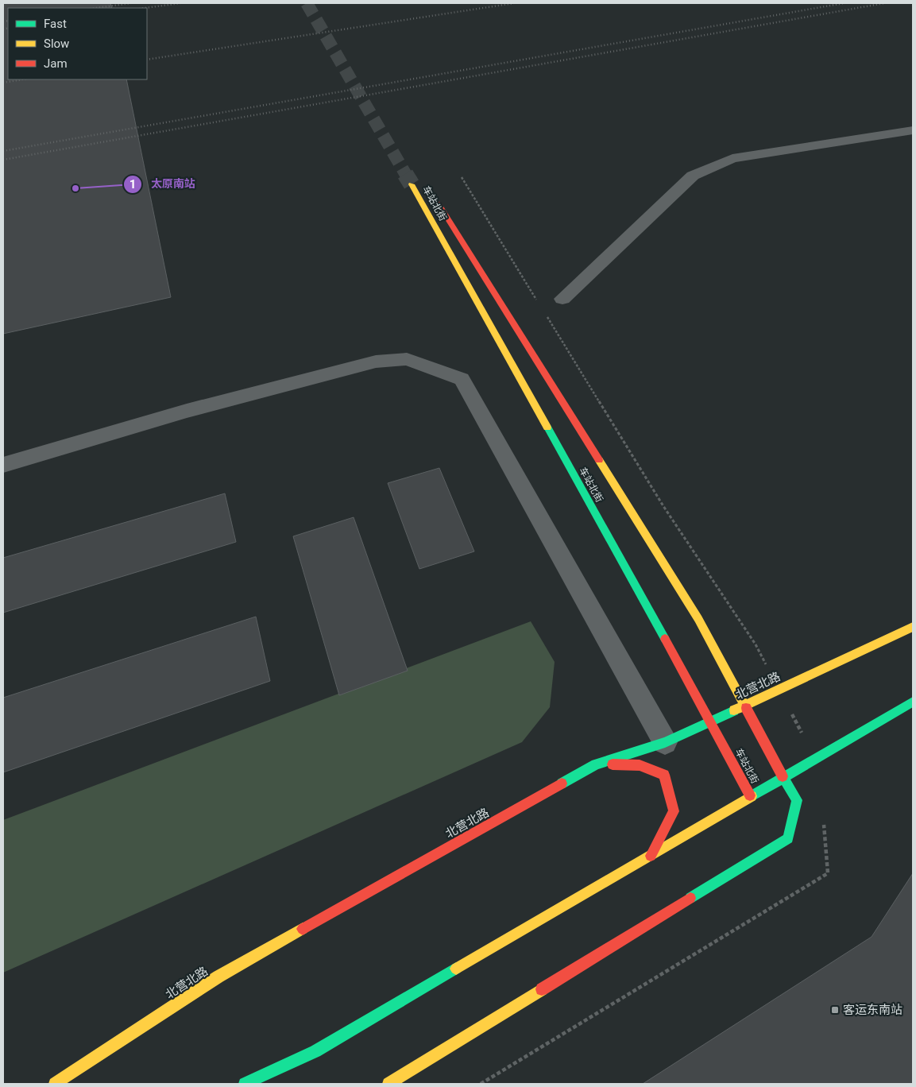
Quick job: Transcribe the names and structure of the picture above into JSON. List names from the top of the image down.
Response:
{
  "streets": {
    "main road": ["车站北街", "北营北路"]
  },
  "crossings": [
    ["车站北街", "北营北路"]
  ],
  "places": {
    "other": ["太原南站"],
    "transit": ["客运东南站"]
  },
  "legend": ["Fast", "Slow", "Jam"]
}
